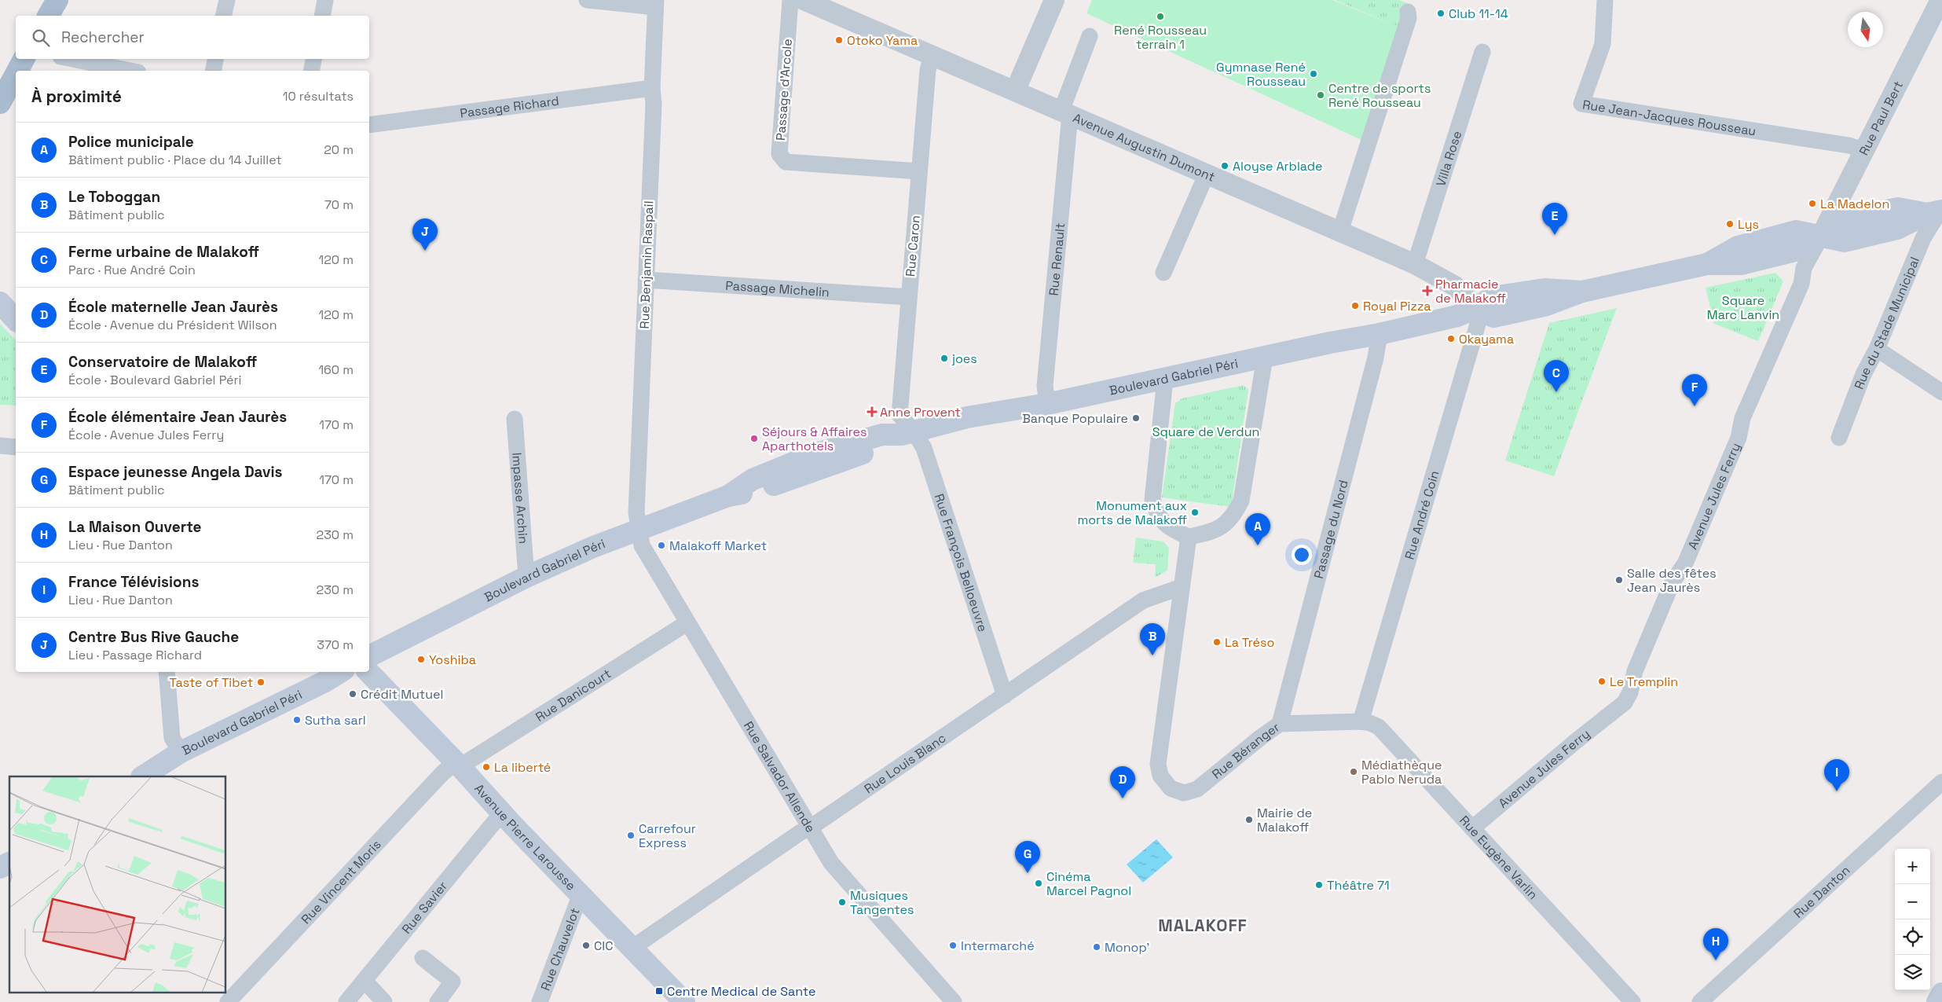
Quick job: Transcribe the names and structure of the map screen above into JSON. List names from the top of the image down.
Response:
{
  "streets": {
    "main road": ["Boulevard Gabriel Péri", "Avenue Pierre Larousse"],
    "street": [
      "Passage d'Arcole",
      "Passage Richard",
      "Rue Jean-Jacques Rousseau",
      "Rue Paul Bert",
      "Avenue Augustin Dumont",
      "Villa Rose",
      "Rue Caron",
      "Rue Renault",
      "Rue Benjamin Raspail",
      "Passage Michelin",
      "Rue du Stade Municipal",
      "Avenue Jules Ferry",
      "Impasse Archin",
      "Rue André Coin",
      "Passage du Nord",
      "Rue François Belloeuvre",
      "Rue Danicourt",
      "Rue Béranger",
      "Rue Louis Blanc",
      "Rue Salvador Allende",
      "Rue Eugène Varlin",
      "Rue Vincent Moris",
      "Rue Danton",
      "Rue Savier",
      "Rue Chauvelot"
    ]
  },
  "crossings": [
    ["Passage d'Arcole", "Rue Caron"],
    ["Passage Richard", "Rue Benjamin Raspail"],
    ["Rue Jean-Jacques Rousseau", "Rue Paul Bert"],
    ["Rue Paul Bert", "Avenue Jules Ferry"],
    ["Avenue Augustin Dumont", "Villa Rose"],
    ["Avenue Augustin Dumont", "Rue Caron"],
    ["Avenue Augustin Dumont", "Rue Renault"],
    ["Avenue Augustin Dumont", "Boulevard Gabriel Péri"],
    ["Avenue Augustin Dumont", "Rue André Coin"],
    ["Rue Caron", "Passage Michelin"],
    ["Rue Caron", "Boulevard Gabriel Péri"],
    ["Rue Caron", "Rue François Belloeuvre"],
    ["Rue Renault", "Boulevard Gabriel Péri"],
    ["Rue Benjamin Raspail", "Passage Michelin"],
    ["Rue Benjamin Raspail", "Boulevard Gabriel Péri"],
    ["Rue Benjamin Raspail", "Rue Salvador Allende"],
    ["Boulevard Gabriel Péri", "Impasse Archin"],
    ["Boulevard Gabriel Péri", "Rue André Coin"],
    ["Boulevard Gabriel Péri", "Passage du Nord"],
    ["Boulevard Gabriel Péri", "Rue François Belloeuvre"],
    ["Boulevard Gabriel Péri", "Rue Salvador Allende"],
    ["Avenue Jules Ferry", "Rue Eugène Varlin"],
    ["Rue André Coin", "Rue Béranger"],
    ["Rue André Coin", "Rue Eugène Varlin"],
    ["Passage du Nord", "Rue Béranger"],
    ["Rue François Belloeuvre", "Rue Louis Blanc"],
    ["Rue Danicourt", "Rue Salvador Allende"],
    ["Rue Danicourt", "Avenue Pierre Larousse"],
    ["Rue Danicourt", "Rue Vincent Moris"],
    ["Rue Béranger", "Rue Louis Blanc"],
    ["Rue Béranger", "Rue Eugène Varlin"],
    ["Rue Louis Blanc", "Rue Salvador Allende"],
    ["Rue Louis Blanc", "Avenue Pierre Larousse"],
    ["Avenue Pierre Larousse", "Rue Vincent Moris"],
    ["Avenue Pierre Larousse", "Rue Savier"],
    ["Avenue Pierre Larousse", "Rue Chauvelot"]
  ],
  "districts": ["MALAKOFF"],
  "parks": ["Square Marc Lanvin", "Square de Verdun"],
  "places": {
    "other": [
      "Club 11-14",
      "René Rousseau terrain 1",
      "Otoko Yama",
      "Gymnase René Rousseau",
      "Centre de sports René Rousseau",
      "Aloyse Arblade",
      "La Madelon",
      "Lys",
      "Royal Pizza",
      "Okayama",
      "joes",
      "Banque Populaire",
      "Séjours & Affaires Aparthotels",
      "Monument aux morts de Malakoff",
      "Malakoff Market",
      "Salle des fêtes Jean Jaurès",
      "La Tréso",
      "Yoshiba",
      "Le Tremplin",
      "Taste of Tibet",
      "Crédit Mutuel",
      "Sutha sarl",
      "La liberté",
      "Médiathèque Pablo Neruda",
      "Mairie de Malakoff",
      "Carrefour Express",
      "Cinéma Marcel Pagnol",
      "Théâtre 71",
      "Musiques Tangentes",
      "CIC",
      "Intermarché",
      "Monop'"
    ],
    "health": ["Pharmacie de Malakoff", "Anne Provent"],
    "transit": ["Centre Medical de Sante"]
  },
  "north": "bottom",
  "page": {
    "search": "Rechercher",
    "heading": ["À proximité", "10 résultats"],
    "list": [
      {
        "mark": "A",
        "name": "Police municipale",
        "note": "Bâtiment public · Place du 14 Juillet",
        "value": "20 m"
      },
      {
        "mark": "B",
        "name": "Le Toboggan",
        "note": "Bâtiment public",
        "value": "70 m"
      },
      {
        "mark": "C",
        "name": "Ferme urbaine de Malakoff",
        "note": "Parc · Rue André Coin",
        "value": "120 m"
      },
      {
        "mark": "D",
        "name": "École maternelle Jean Jaurès",
        "note": "École · Avenue du Président Wilson",
        "value": "120 m"
      },
      {
        "mark": "E",
        "name": "Conservatoire de Malakoff",
        "note": "École · Boulevard Gabriel Péri",
        "value": "160 m"
      },
      {
        "mark": "F",
        "name": "École élémentaire Jean Jaurès",
        "note": "École · Avenue Jules Ferry",
        "value": "170 m"
      },
      {
        "mark": "G",
        "name": "Espace jeunesse Angela Davis",
        "note": "Bâtiment public",
        "value": "170 m"
      },
      {
        "mark": "H",
        "name": "La Maison Ouverte",
        "note": "Lieu · Rue Danton",
        "value": "230 m"
      },
      {
        "mark": "I",
        "name": "France Télévisions",
        "note": "Lieu · Rue Danton",
        "value": "230 m"
      },
      {
        "mark": "J",
        "name": "Centre Bus Rive Gauche",
        "note": "Lieu · Passage Richard",
        "value": "370 m"
      }
    ],
    "pins": [
      "E",
      "J",
      "C",
      "F",
      "A",
      "B",
      "I",
      "D",
      "G",
      "H"
    ],
    "map_buttons": ["+", "−"]
  }
}
